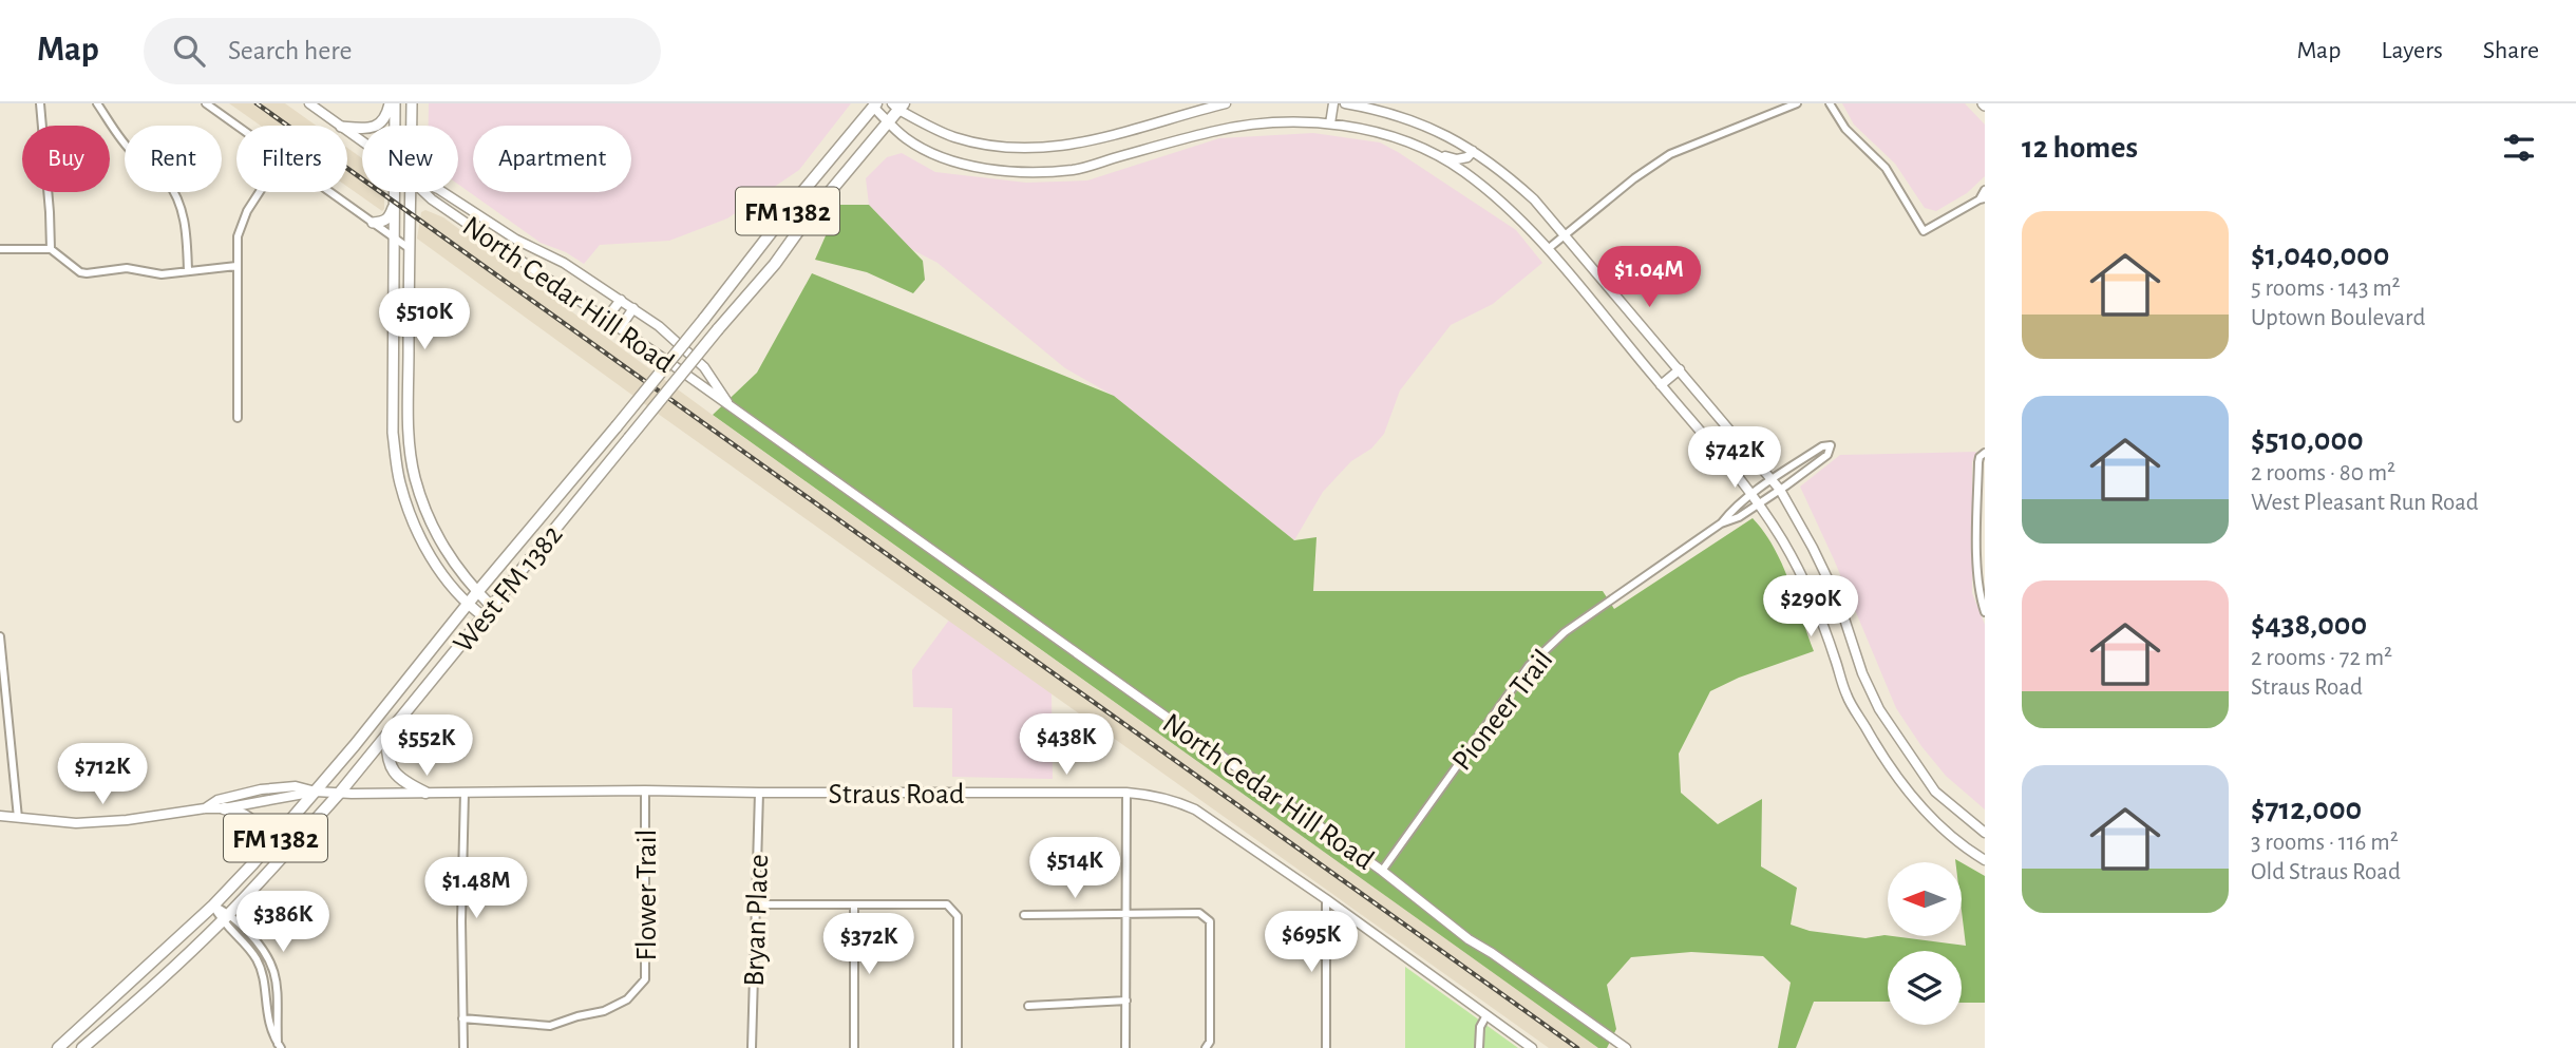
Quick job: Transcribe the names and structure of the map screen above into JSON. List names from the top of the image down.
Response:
{
  "streets": {
    "main road": ["FM 1382", "West FM 1382"],
    "street": [
      "North Cedar Hill Road",
      "Pioneer Trail",
      "Straus Road",
      "Flower Trail",
      "Bryan Place"
    ]
  },
  "crossings": [
    ["North Cedar Hill Road", "Pioneer Trail"],
    ["West FM 1382", "Straus Road"],
    ["Straus Road", "Flower Trail"],
    ["Straus Road", "Bryan Place"]
  ],
  "north": "left",
  "page": {
    "header": "Map",
    "search": "Search here",
    "nav": ["Map", "Layers", "Share"],
    "heading": "12 homes",
    "chip": [
      "Buy",
      "Rent",
      "Filters",
      "New",
      "Apartment"
    ],
    "list": [
      {
        "name": "$1,040,000",
        "note": "5 rooms · 143 m² · Uptown Boulevard"
      },
      {
        "name": "$510,000",
        "note": "2 rooms · 80 m² · West Pleasant Run Road"
      },
      {
        "name": "$438,000",
        "note": "2 rooms · 72 m² · Straus Road"
      },
      {
        "name": "$712,000",
        "note": "3 rooms · 116 m² · Old Straus Road"
      }
    ],
    "price": [
      "$1.04M",
      "$510K",
      "$742K",
      "$290K",
      "$438K",
      "$552K",
      "$712K",
      "$514K",
      "$1.48M",
      "$386K",
      "$695K",
      "$372K"
    ]
  }
}
